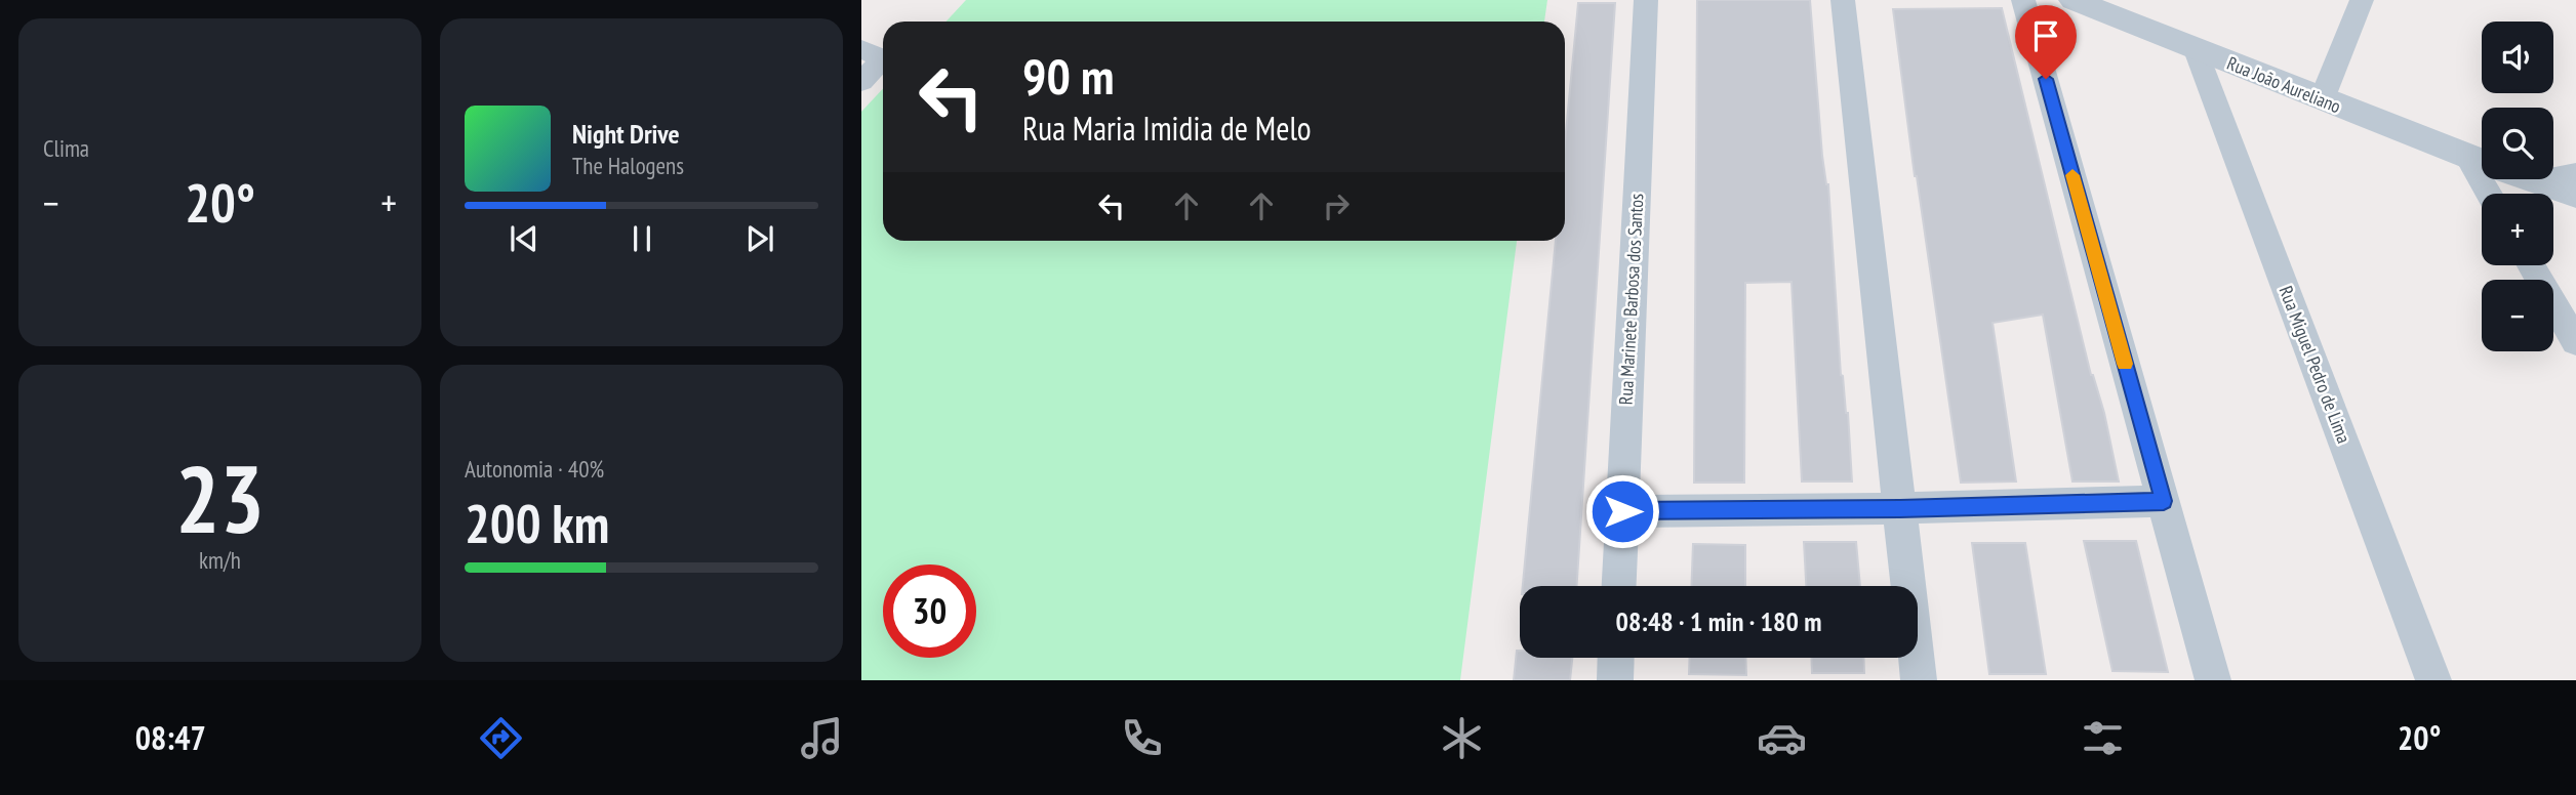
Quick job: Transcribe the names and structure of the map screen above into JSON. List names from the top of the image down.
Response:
{
  "streets": {
    "street": ["Rua João Aureliano", "Rua Marinete Barbosa dos Santos", "Rua Miguel Pedro de Lima"]
  },
  "crossings": [
    ["Rua João Aureliano", "Rua Miguel Pedro de Lima"]
  ],
  "page": {
    "tile": [
      "Clima",
      ["23", "km/h"],
      ["Autonomia · 40%", "200 km"]
    ],
    "map_buttons": ["+", "−"],
    "turn": ["90 m", "Rua Maria Imidia de Melo"],
    "song": ["Night Drive", "The Halogens"],
    "heat": ["−", "20°", "+"],
    "limit": "30",
    "trip": "08:48 · 1 min · 180 m",
    "tabs": ["08:47", "20°"]
  }
}
